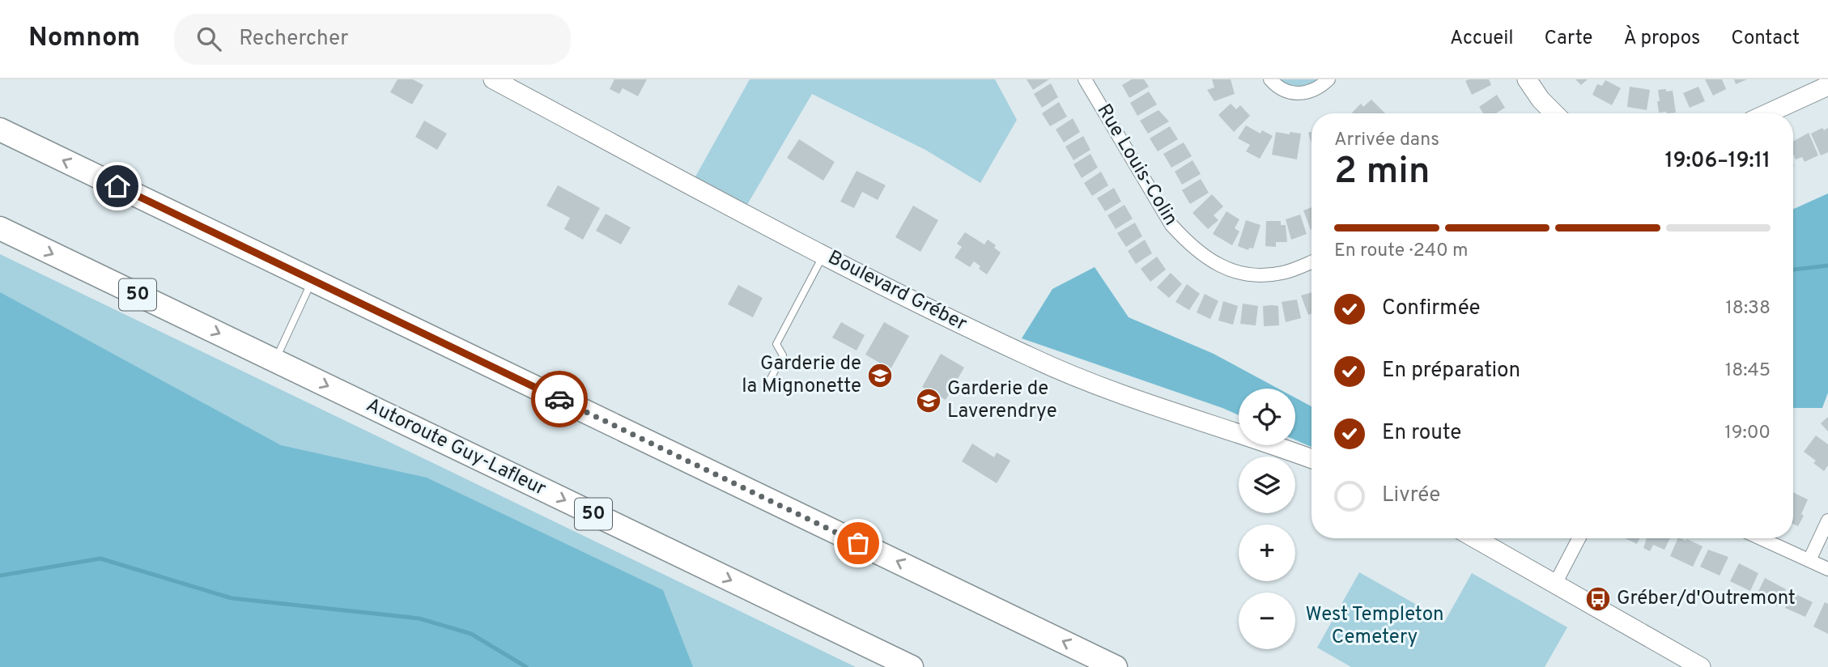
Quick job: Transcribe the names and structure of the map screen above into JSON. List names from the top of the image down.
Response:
{
  "streets": {
    "highway": ["50", "Autoroute Guy-Lafleur"],
    "street": ["Rue Louis-Colin", "Boulevard Gréber"]
  },
  "parks": ["West Templeton Cemetery"],
  "places": {
    "school or university": ["Garderie de la Mignonette", "Garderie de Laverendrye"],
    "bus stop": ["Gréber/d'Outremont"]
  },
  "page": {
    "header": "Nomnom",
    "search": "Rechercher",
    "nav": [
      "Accueil",
      "Carte",
      "À propos",
      "Contact"
    ],
    "heading": ["2 min", "Arrivée dans", "19:06–19:11"],
    "bar": "En route · 240 m",
    "list": [
      ["Confirmée", "18:38"],
      ["En préparation", "18:45"],
      ["En route", "19:00"],
      "Livrée"
    ],
    "map_buttons": ["+", "−"]
  }
}
